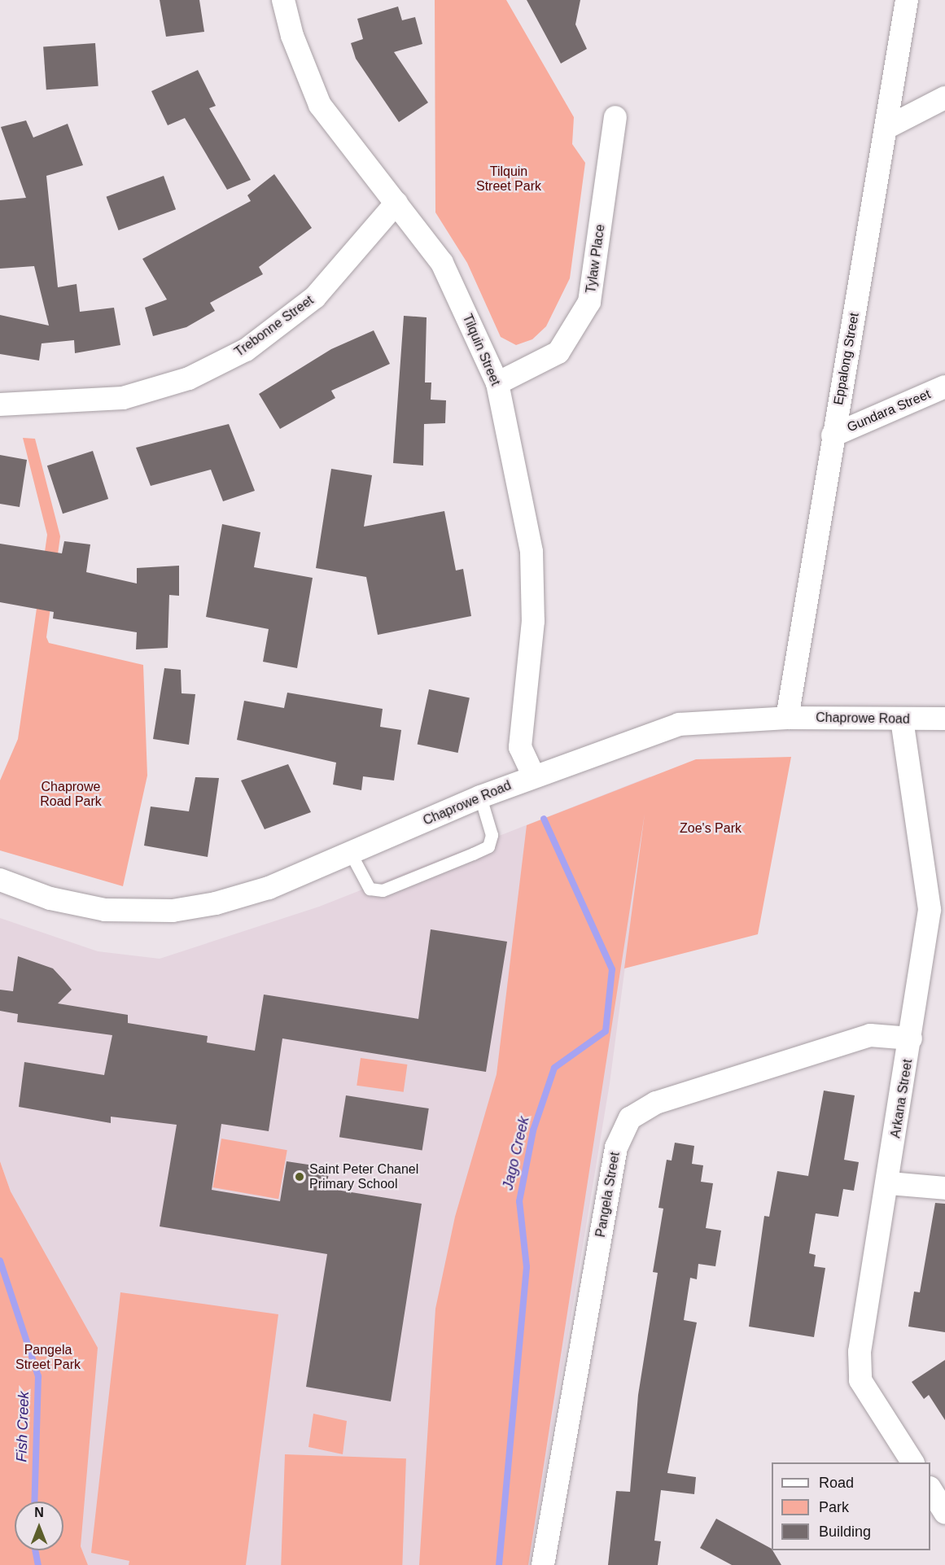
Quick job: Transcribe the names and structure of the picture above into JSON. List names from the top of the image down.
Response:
{
  "streets": {
    "street": [
      "Tylaw Place",
      "Trebonne Street",
      "Tilquin Street",
      "Eppalong Street",
      "Gundara Street",
      "Chaprowe Road",
      "Arkana Street",
      "Pangela Street"
    ]
  },
  "crossings": [
    ["Tylaw Place", "Tilquin Street"],
    ["Trebonne Street", "Tilquin Street"],
    ["Tilquin Street", "Chaprowe Road"],
    ["Eppalong Street", "Gundara Street"],
    ["Eppalong Street", "Chaprowe Road"],
    ["Chaprowe Road", "Arkana Street"],
    ["Arkana Street", "Pangela Street"]
  ],
  "water": ["Jago Creek", "Fish Creek"],
  "parks": [
    "Tilquin Street Park",
    "Chaprowe Road Park",
    "Zoe's Park",
    "Pangela Street Park"
  ],
  "places": ["Saint Peter Chanel Primary School"],
  "legend": ["Road", "Park", "Building"],
  "north": "top"
}
